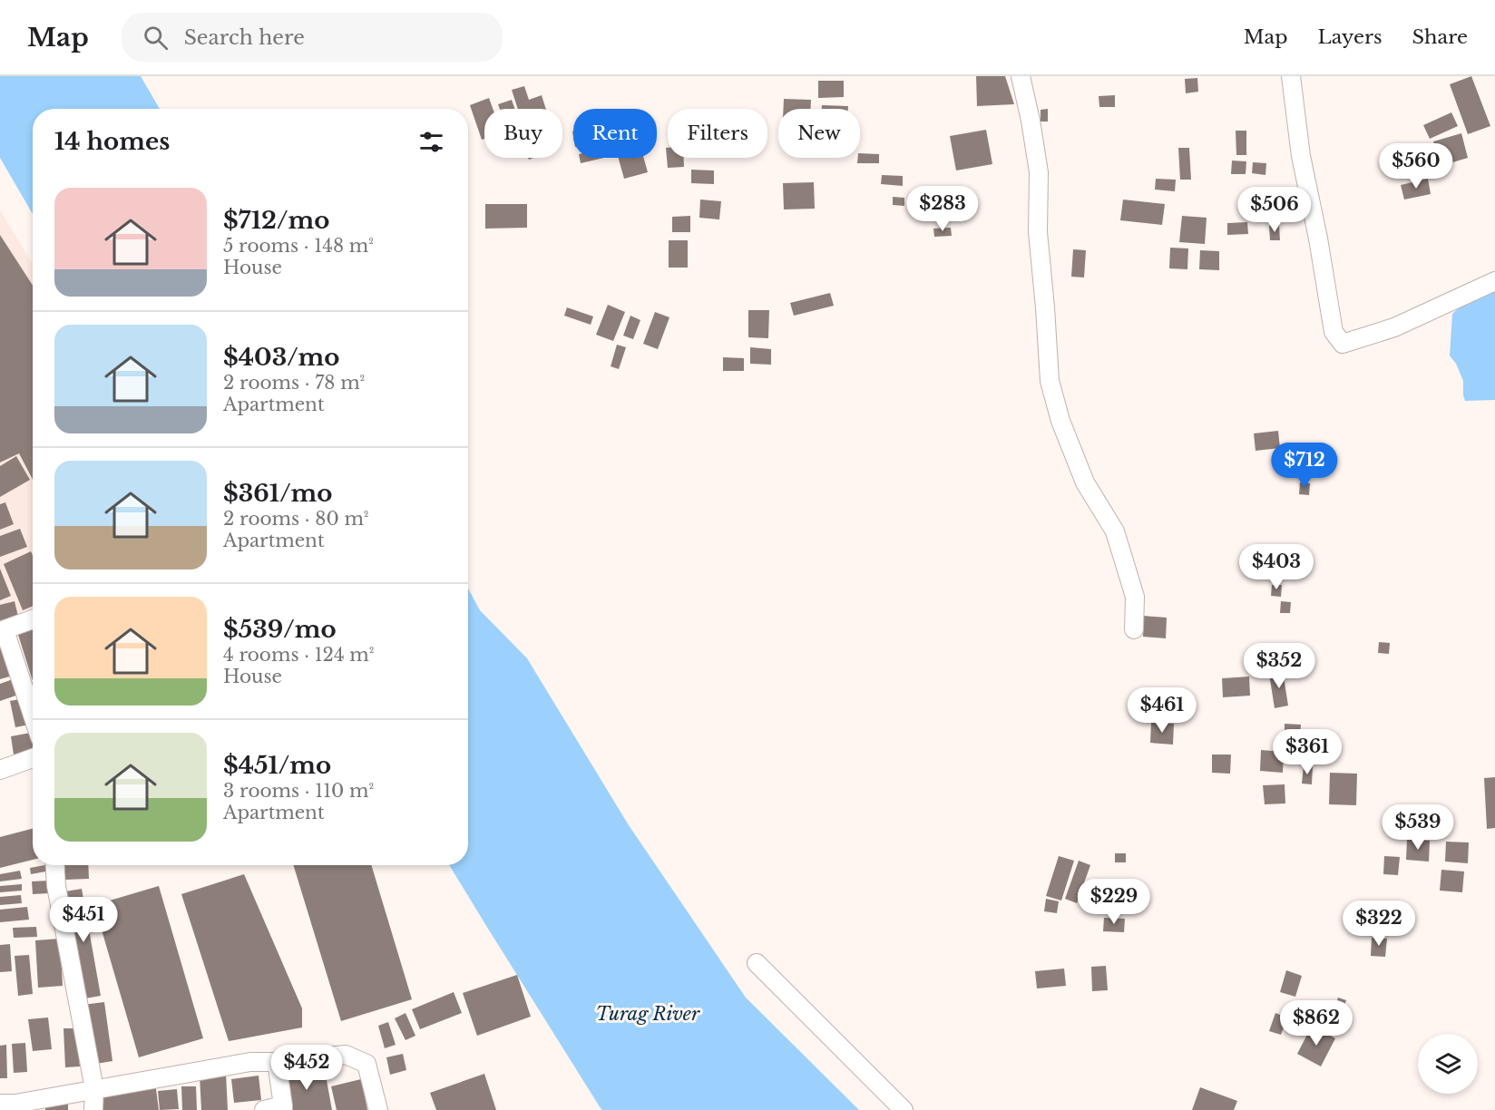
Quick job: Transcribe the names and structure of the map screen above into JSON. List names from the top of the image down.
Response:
{
  "water": ["Turag River"],
  "page": {
    "header": "Map",
    "search": "Search here",
    "nav": ["Map", "Layers", "Share"],
    "chip": [
      "Buy",
      "Rent",
      "Filters",
      "New"
    ],
    "heading": "14 homes",
    "price": [
      "$560",
      "$283",
      "$506",
      "$712",
      "$403",
      "$352",
      "$461",
      "$361",
      "$539",
      "$229",
      "$451",
      "$322",
      "$862",
      "$452"
    ],
    "list": [
      {
        "name": "$712/mo",
        "note": "5 rooms · 148 m² · House"
      },
      {
        "name": "$403/mo",
        "note": "2 rooms · 78 m² · Apartment"
      },
      {
        "name": "$361/mo",
        "note": "2 rooms · 80 m² · Apartment"
      },
      {
        "name": "$539/mo",
        "note": "4 rooms · 124 m² · House"
      },
      {
        "name": "$451/mo",
        "note": "3 rooms · 110 m² · Apartment"
      }
    ]
  }
}
